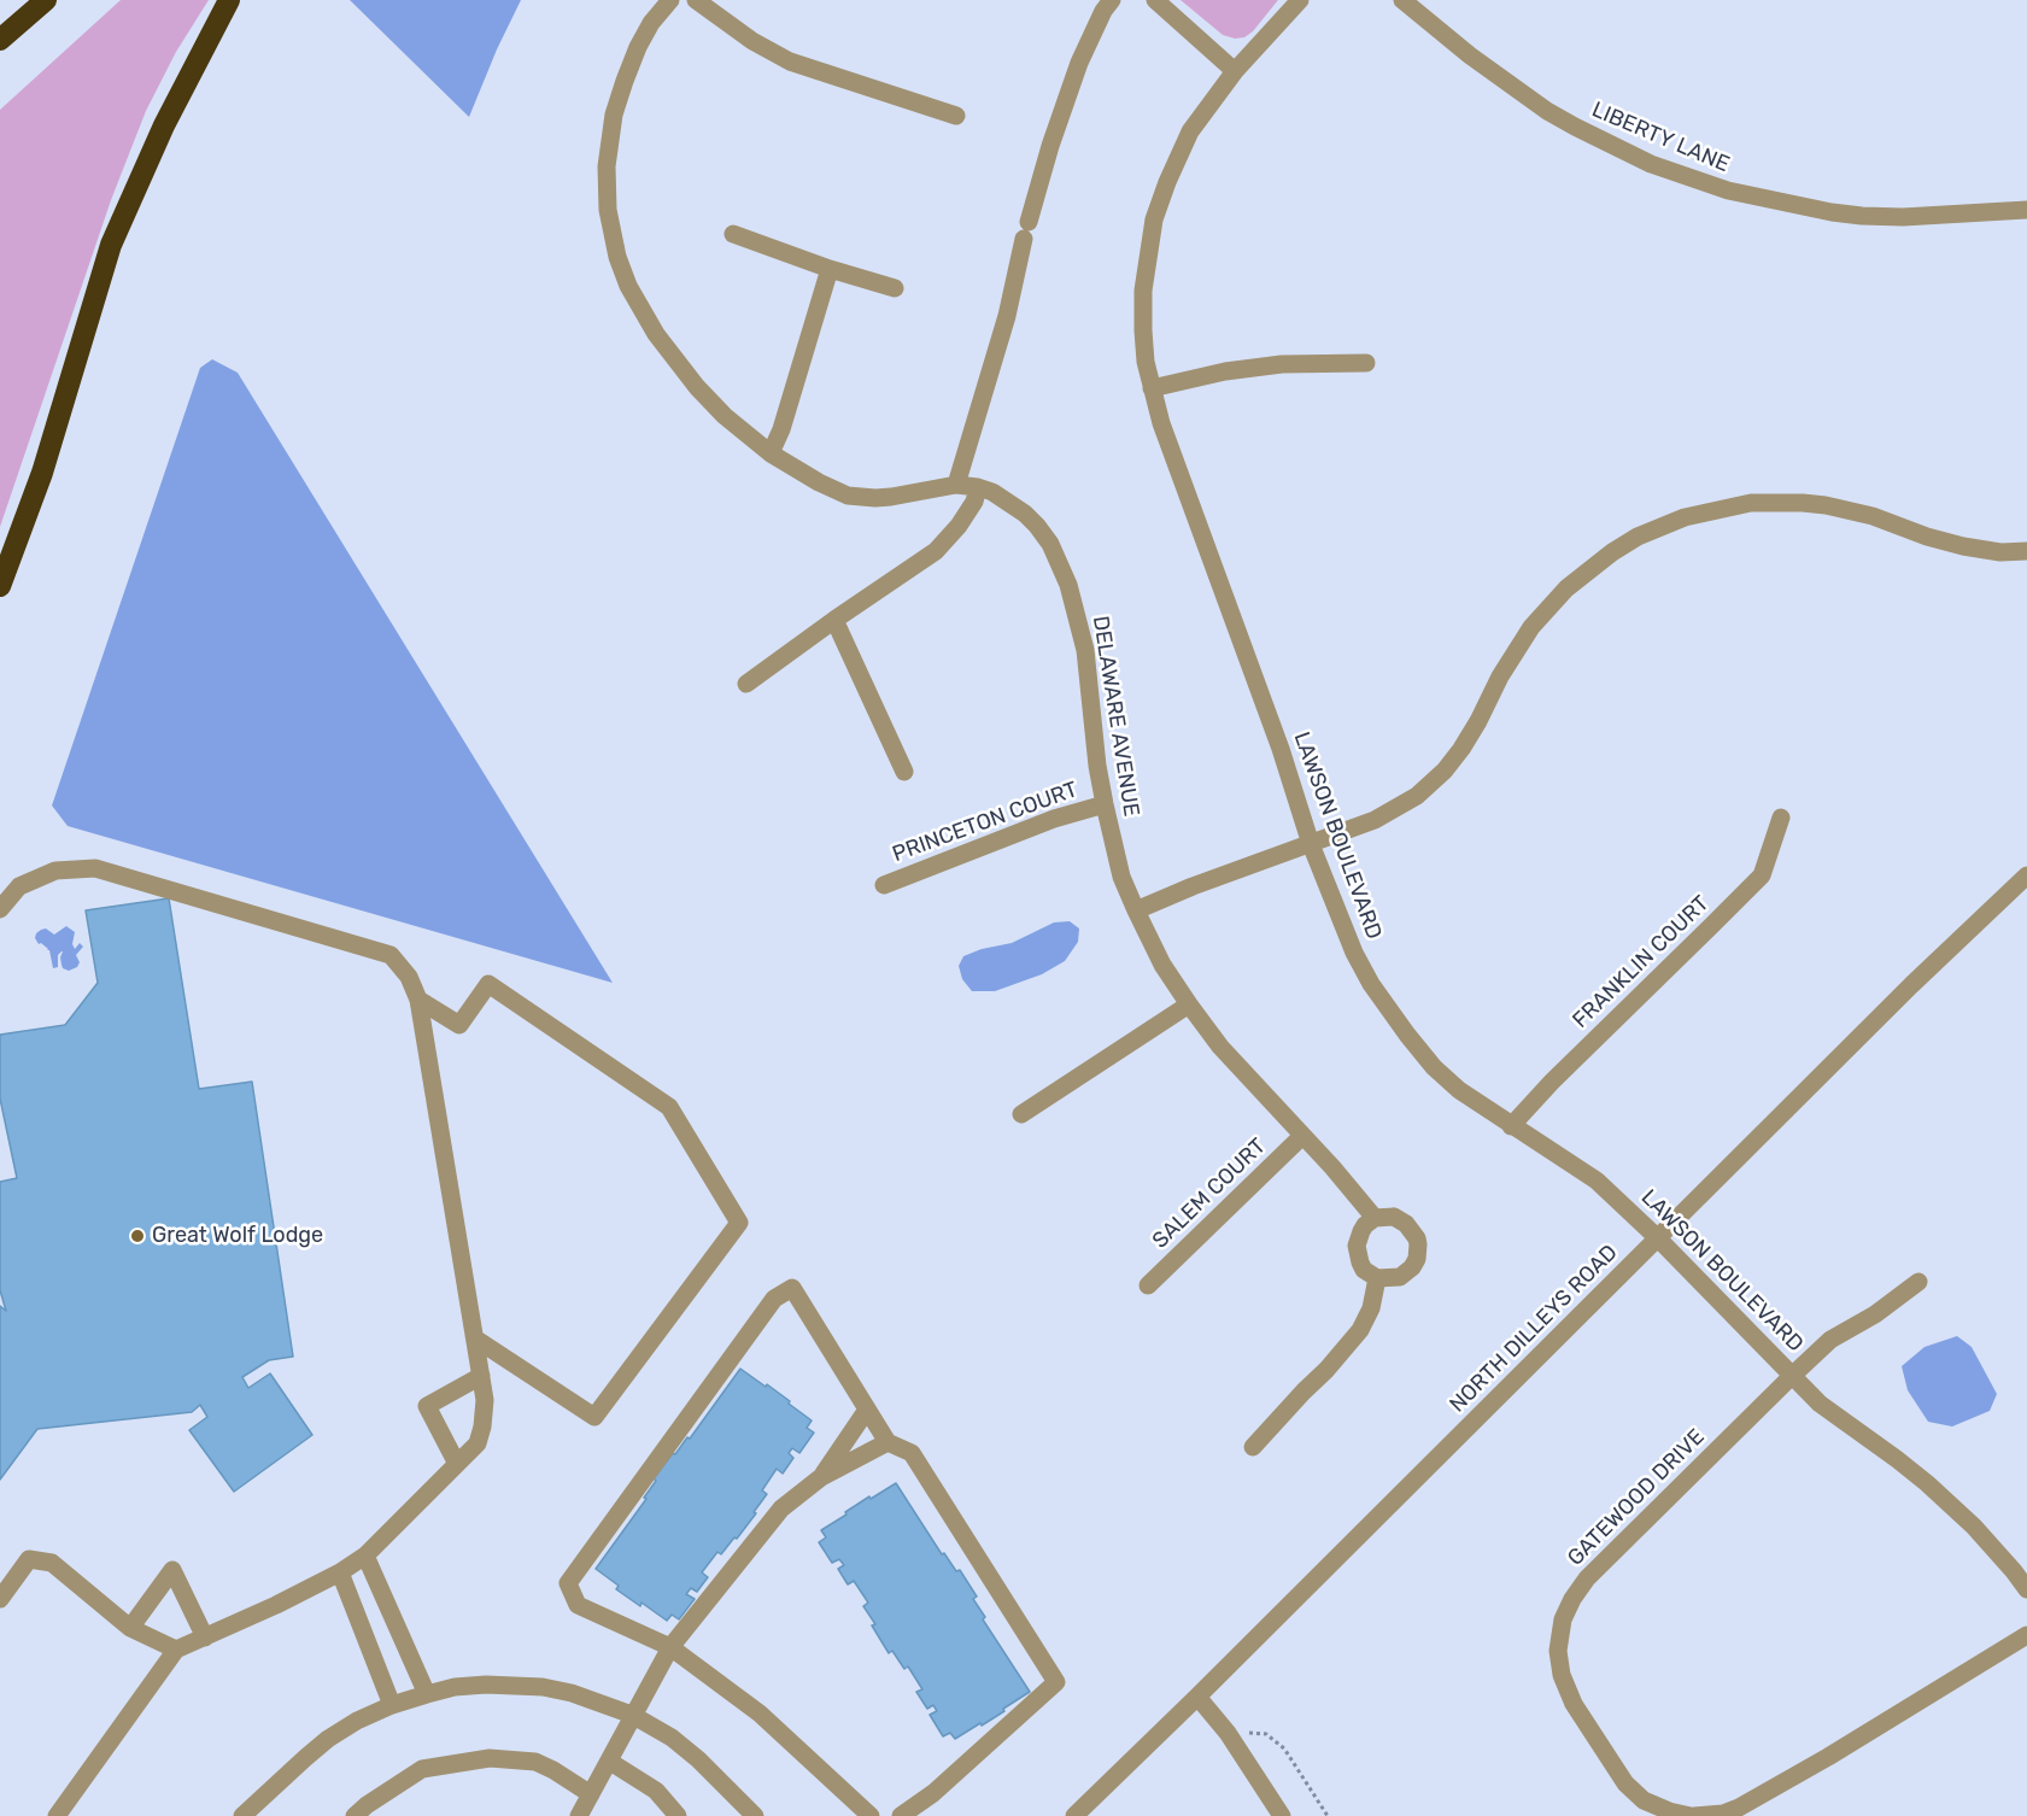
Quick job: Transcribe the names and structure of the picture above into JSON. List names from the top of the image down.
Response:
{
  "streets": {
    "street": [
      "LIBERTY LANE",
      "DELAWARE AVENUE",
      "PRINCETON COURT",
      "LAWSON BOULEVARD",
      "FRANKLIN COURT",
      "SALEM COURT",
      "NORTH DILLEYS ROAD",
      "GATEWOOD DRIVE"
    ]
  },
  "crossings": [
    ["DELAWARE AVENUE", "PRINCETON COURT"],
    ["DELAWARE AVENUE", "SALEM COURT"],
    ["LAWSON BOULEVARD", "FRANKLIN COURT"],
    ["LAWSON BOULEVARD", "NORTH DILLEYS ROAD"],
    ["LAWSON BOULEVARD", "GATEWOOD DRIVE"]
  ],
  "places": ["Great Wolf Lodge"]
}
